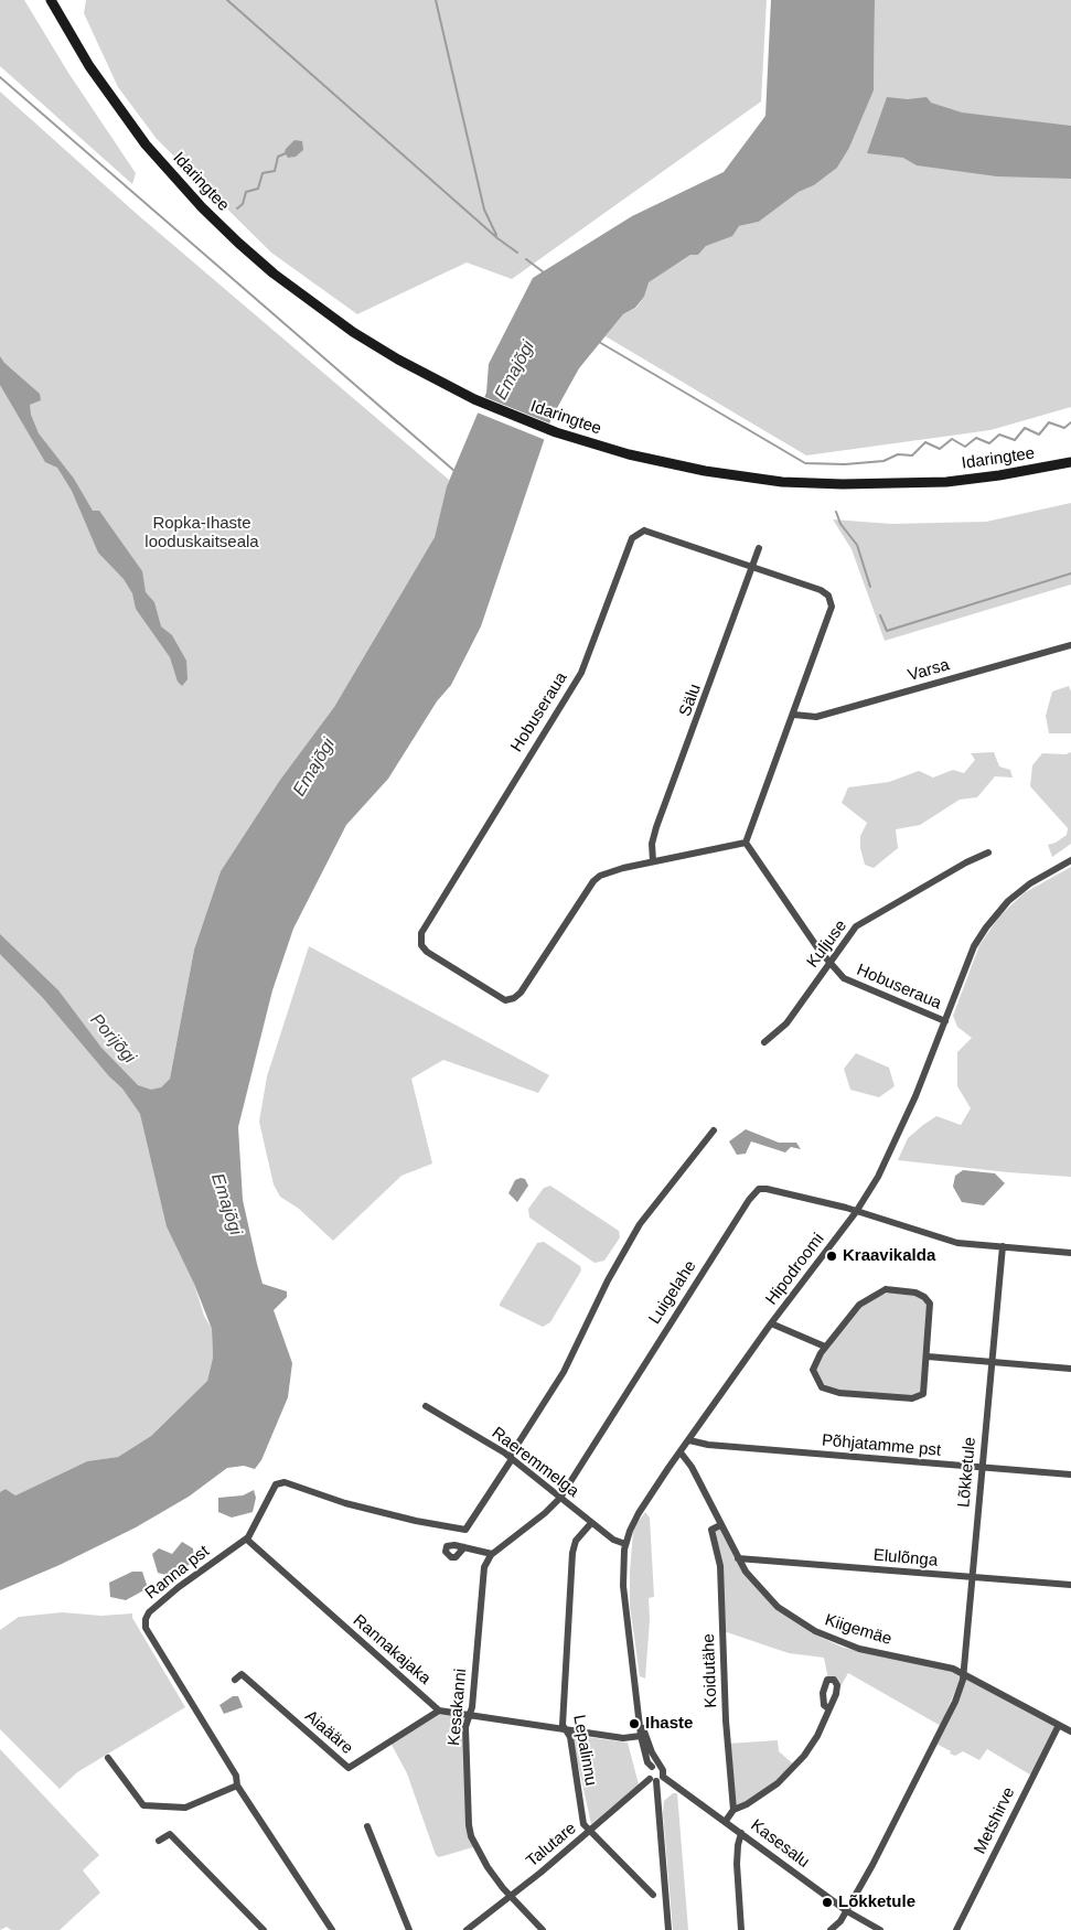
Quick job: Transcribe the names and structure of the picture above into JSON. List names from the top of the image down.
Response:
{
  "streets": {
    "main road": ["Idaringtee"],
    "street": [
      "Varsa",
      "Sälu",
      "Hobuseraua",
      "Kuljuse",
      "Hipodroomi",
      "Luigelahe",
      "Põhjatamme pst",
      "Raeremmelga",
      "Lõkketule",
      "Elulõnga",
      "Ranna pst",
      "Kiigemäe",
      "Rannakajaka",
      "Koidutähe",
      "Kesakanni",
      "Aiaääre",
      "Lepalinnu",
      "Metshirve",
      "Kasesalu",
      "Talutare"
    ]
  },
  "crossings": [
    ["Varsa", "Hobuseraua"],
    ["Sälu", "Hobuseraua"],
    ["Hobuseraua", "Kuljuse"],
    ["Hobuseraua", "Hipodroomi"],
    ["Hipodroomi", "Luigelahe"],
    ["Hipodroomi", "Põhjatamme pst"],
    ["Hipodroomi", "Raeremmelga"],
    ["Hipodroomi", "Kiigemäe"],
    ["Luigelahe", "Raeremmelga"],
    ["Luigelahe", "Kesakanni"],
    ["Põhjatamme pst", "Lõkketule"],
    ["Raeremmelga", "Ranna pst"],
    ["Raeremmelga", "Kesakanni"],
    ["Raeremmelga", "Lepalinnu"],
    ["Lõkketule", "Elulõnga"],
    ["Lõkketule", "Kiigemäe"],
    ["Lõkketule", "Kasesalu"],
    ["Elulõnga", "Kiigemäe"],
    ["Ranna pst", "Rannakajaka"],
    ["Kiigemäe", "Koidutähe"],
    ["Kiigemäe", "Metshirve"],
    ["Rannakajaka", "Aiaääre"],
    ["Kesakanni", "Talutare"],
    ["Lepalinnu", "Talutare"],
    ["Kasesalu", "Talutare"]
  ],
  "water": ["Emajõgi", "Porijõgi"],
  "parks": ["Ropka-Ihaste looduskaitseala"],
  "places": ["Kraavikalda", "Ihaste", "Lõkketule"]
}
